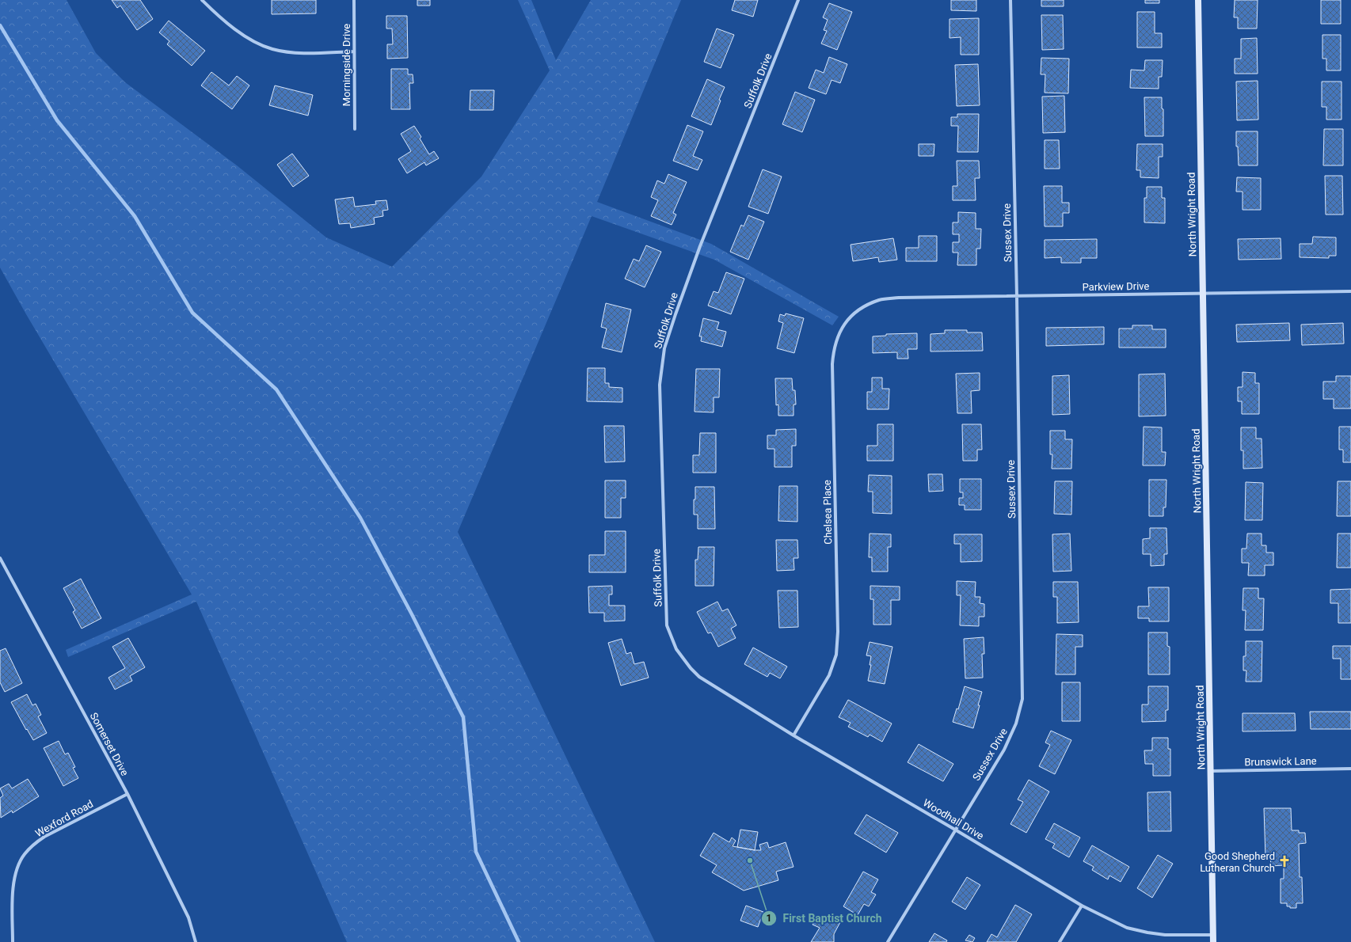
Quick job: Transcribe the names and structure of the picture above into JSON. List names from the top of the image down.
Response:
{
  "streets": {
    "main road": ["North Wright Road"],
    "street": [
      "Morningside Drive",
      "Suffolk Drive",
      "Sussex Drive",
      "Parkview Drive",
      "Chelsea Place",
      "Somerset Drive",
      "Brunswick Lane",
      "Wexford Road",
      "Woodhall Drive"
    ]
  },
  "crossings": [
    ["Suffolk Drive", "Woodhall Drive"],
    ["North Wright Road", "Parkview Drive"],
    ["North Wright Road", "Brunswick Lane"],
    ["North Wright Road", "Woodhall Drive"],
    ["Sussex Drive", "Parkview Drive"],
    ["Sussex Drive", "Woodhall Drive"],
    ["Parkview Drive", "Chelsea Place"],
    ["Chelsea Place", "Woodhall Drive"],
    ["Somerset Drive", "Wexford Road"]
  ],
  "places": {
    "other": ["First Baptist Church"],
    "church": ["Good Shepherd Lutheran Church"]
  }
}
